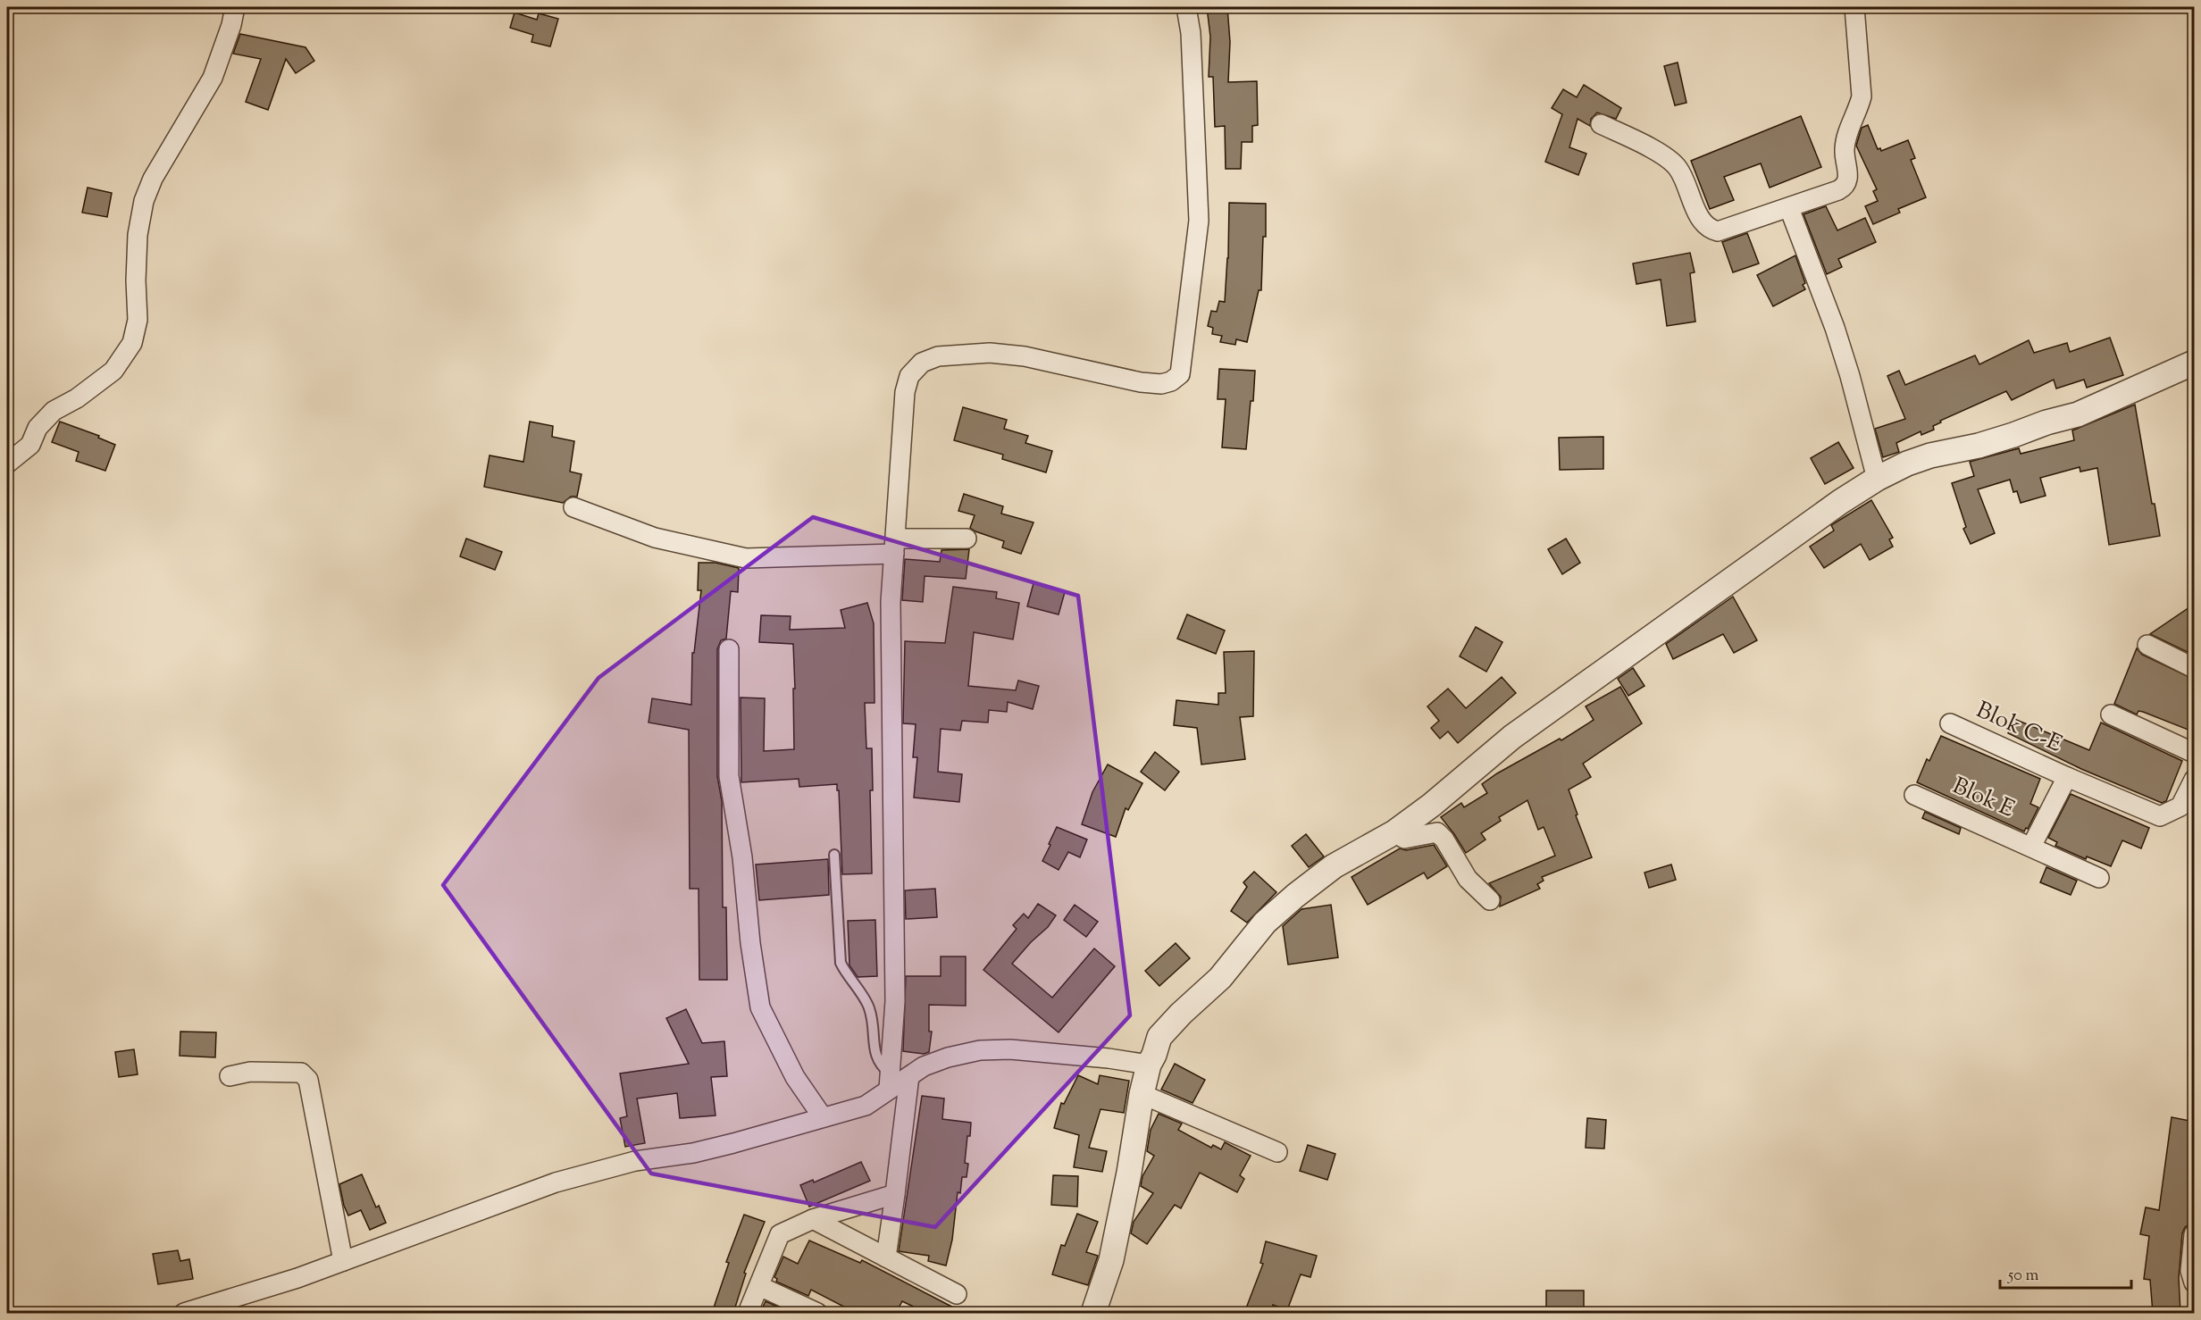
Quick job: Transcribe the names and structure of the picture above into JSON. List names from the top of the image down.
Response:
{
  "streets": {
    "street": ["Blok C-E", "Blok E"]
  },
  "scale_bar": "50 m"
}
